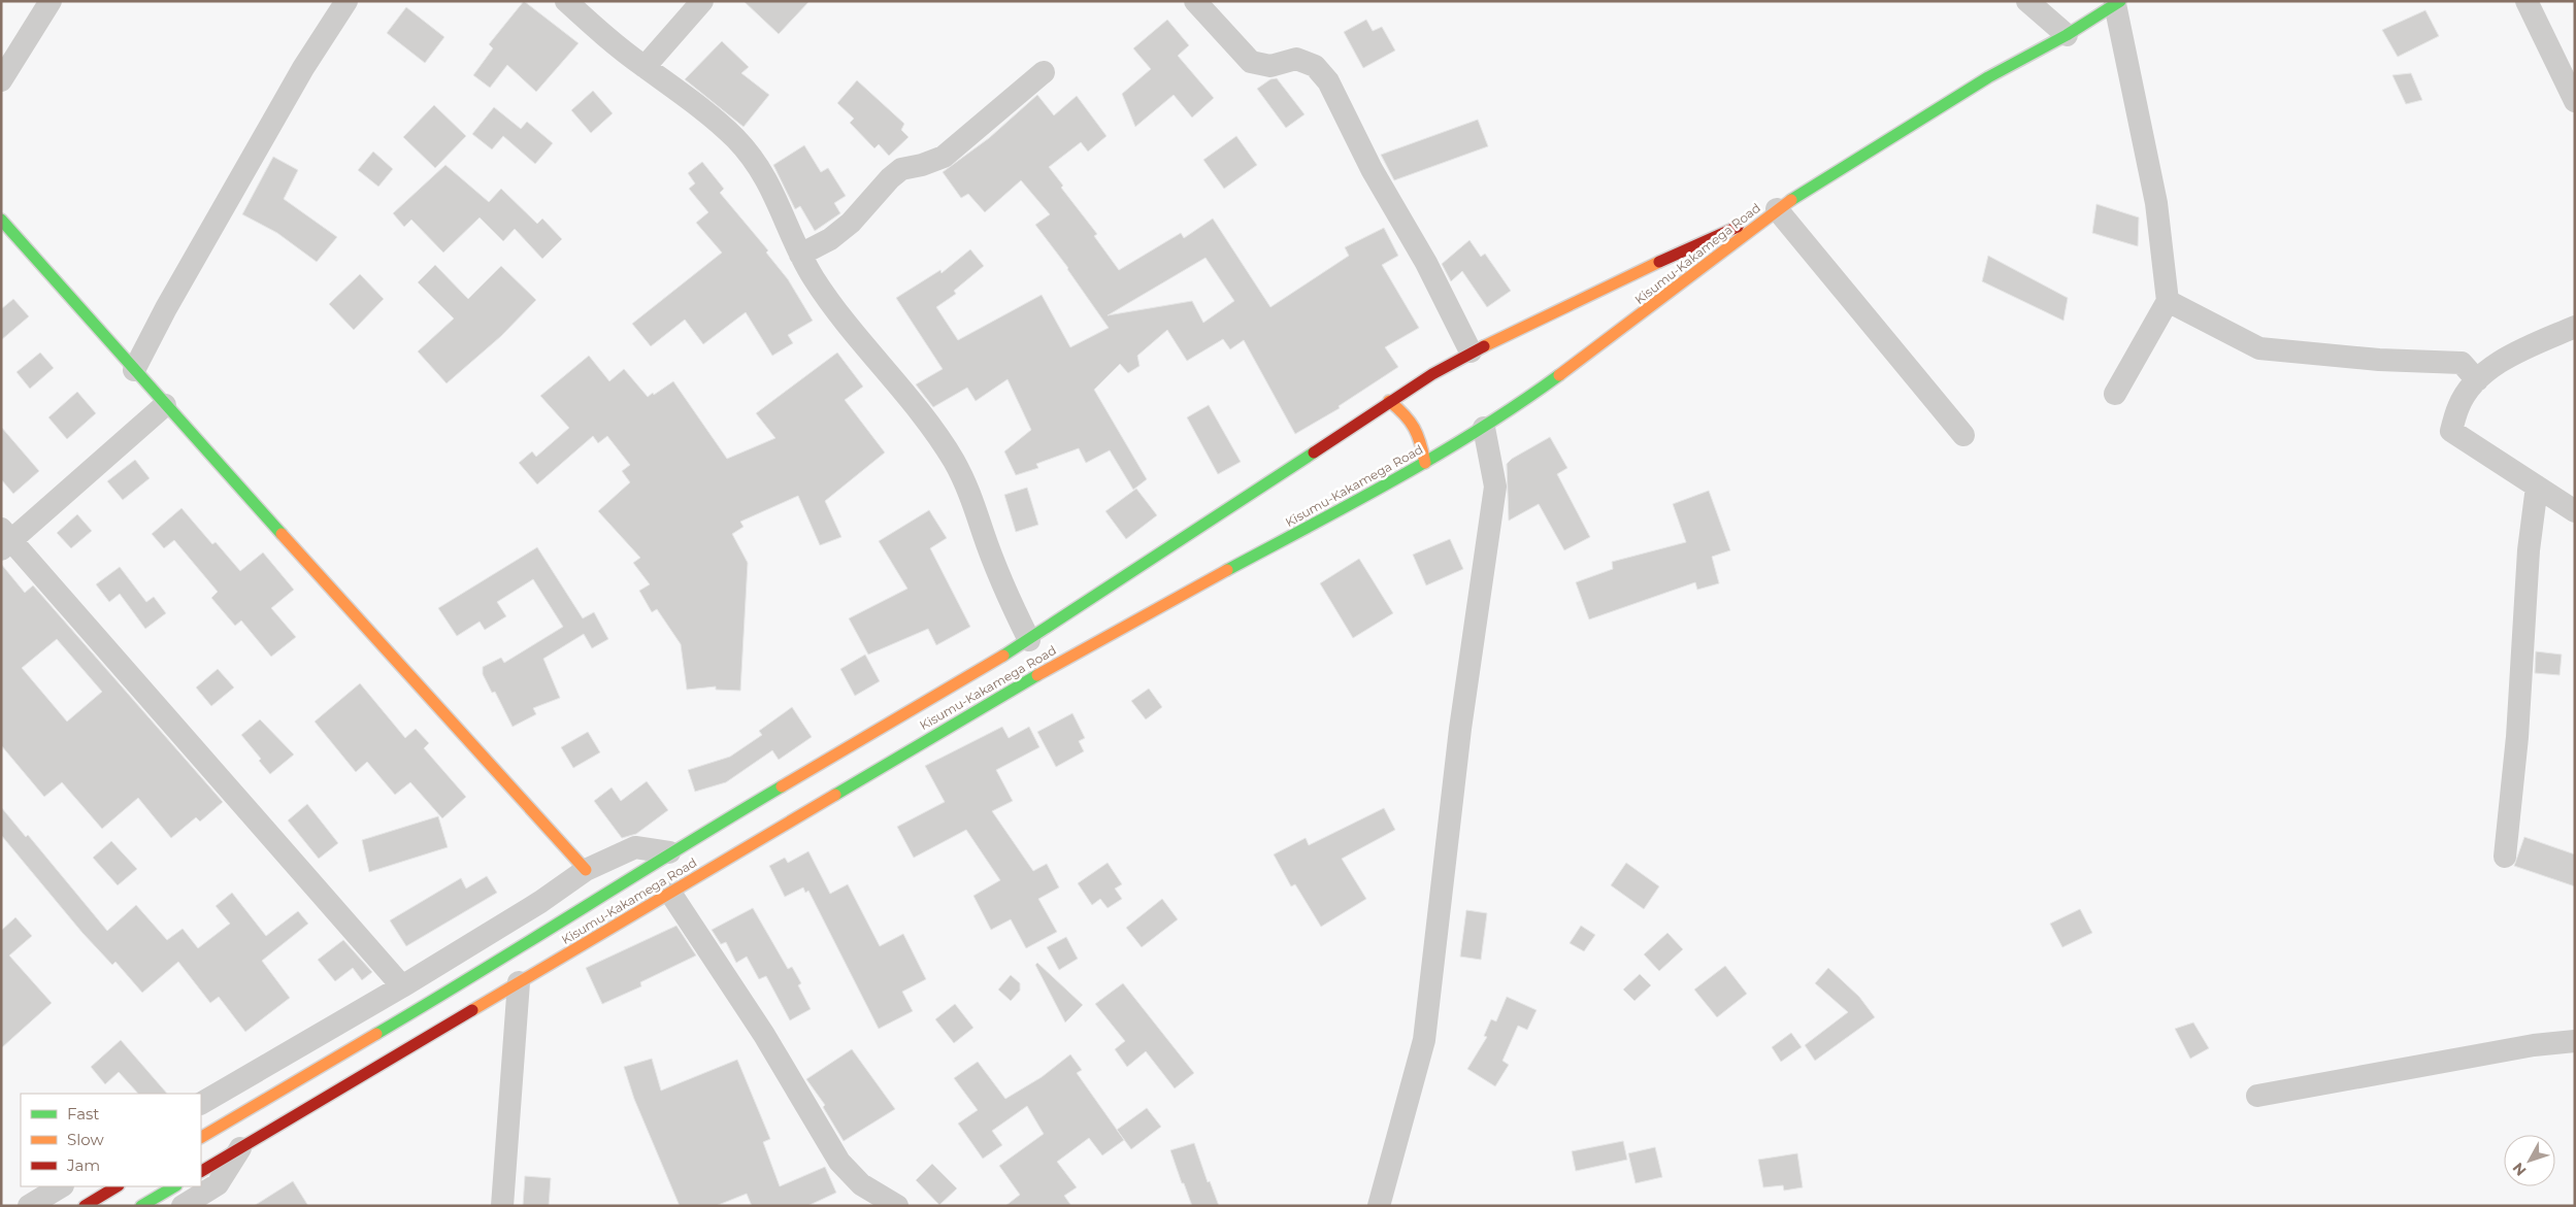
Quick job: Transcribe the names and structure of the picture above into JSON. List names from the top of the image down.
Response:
{
  "streets": {
    "main road": ["Kisumu-Kakamega Road"]
  },
  "legend": ["Fast", "Slow", "Jam"],
  "north": "bottom left"
}
